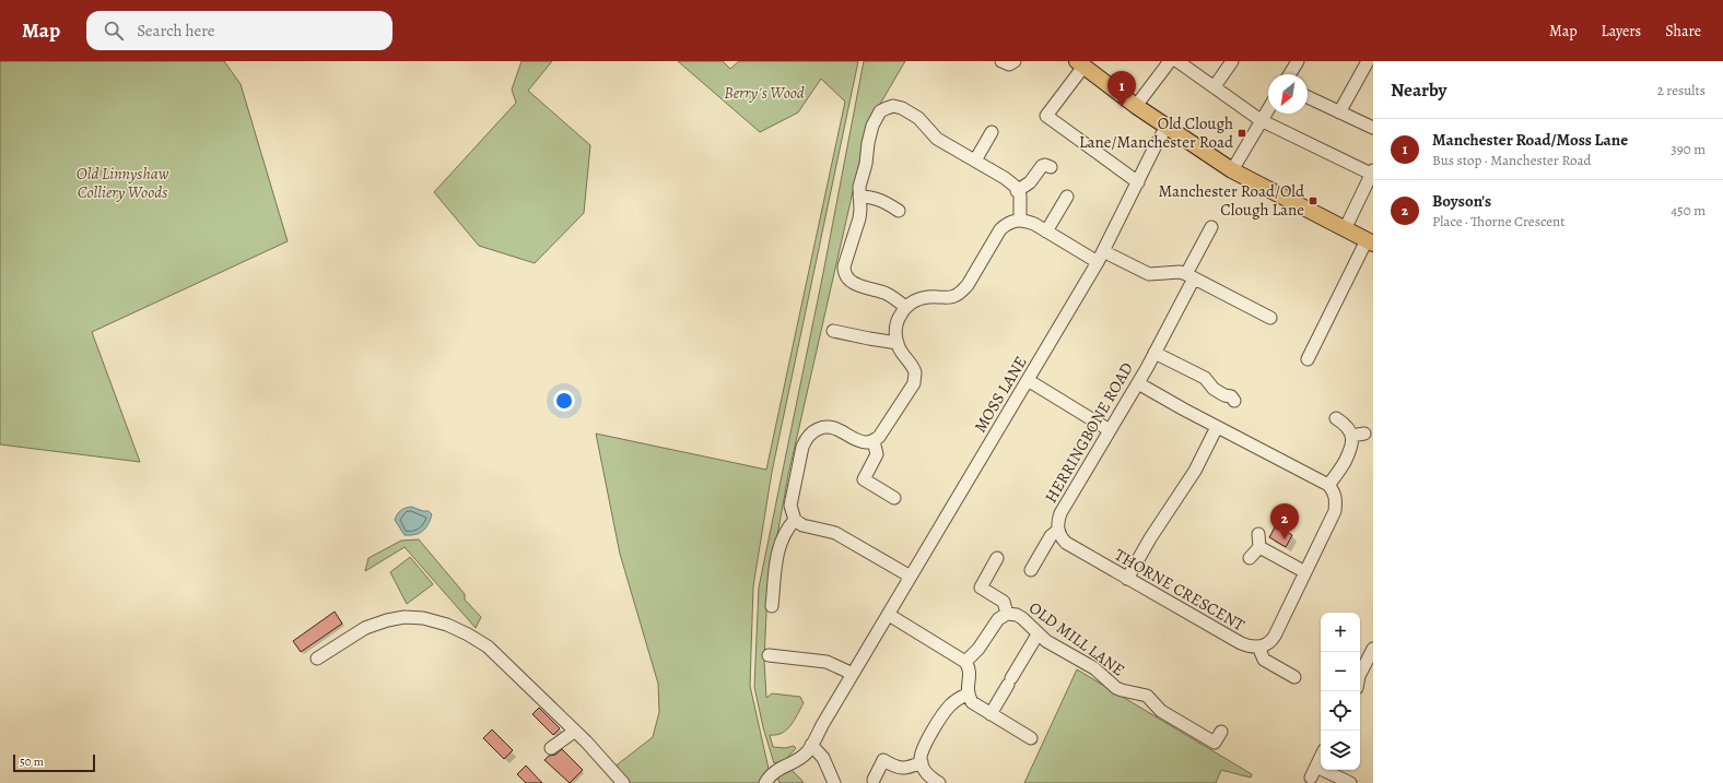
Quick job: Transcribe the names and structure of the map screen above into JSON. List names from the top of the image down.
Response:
{
  "streets": {
    "street": [
      "MOSS LANE",
      "HERRINGBONE ROAD",
      "THORNE CRESCENT",
      "OLD MILL LANE"
    ]
  },
  "crossings": [
    ["HERRINGBONE ROAD", "THORNE CRESCENT"]
  ],
  "parks": ["Berry's Wood", "Old Linnyshaw Colliery Woods"],
  "places": {
    "transit": ["Old Clough Lane/Manchester Road", "Manchester Road/Old Clough Lane"]
  },
  "scale_bar": "50 m",
  "north": "bottom left",
  "page": {
    "header": "Map",
    "search": "Search here",
    "nav": ["Map", "Layers", "Share"],
    "heading": ["Nearby", "2 results"],
    "pins": ["1", "2"],
    "list": [
      {
        "mark": "1",
        "name": "Manchester Road/Moss Lane",
        "note": "Bus stop · Manchester Road",
        "value": "390 m"
      },
      {
        "mark": "2",
        "name": "Boyson's",
        "note": "Place · Thorne Crescent",
        "value": "450 m"
      }
    ],
    "map_buttons": ["+", "−"],
    "scale": "50 m"
  }
}
